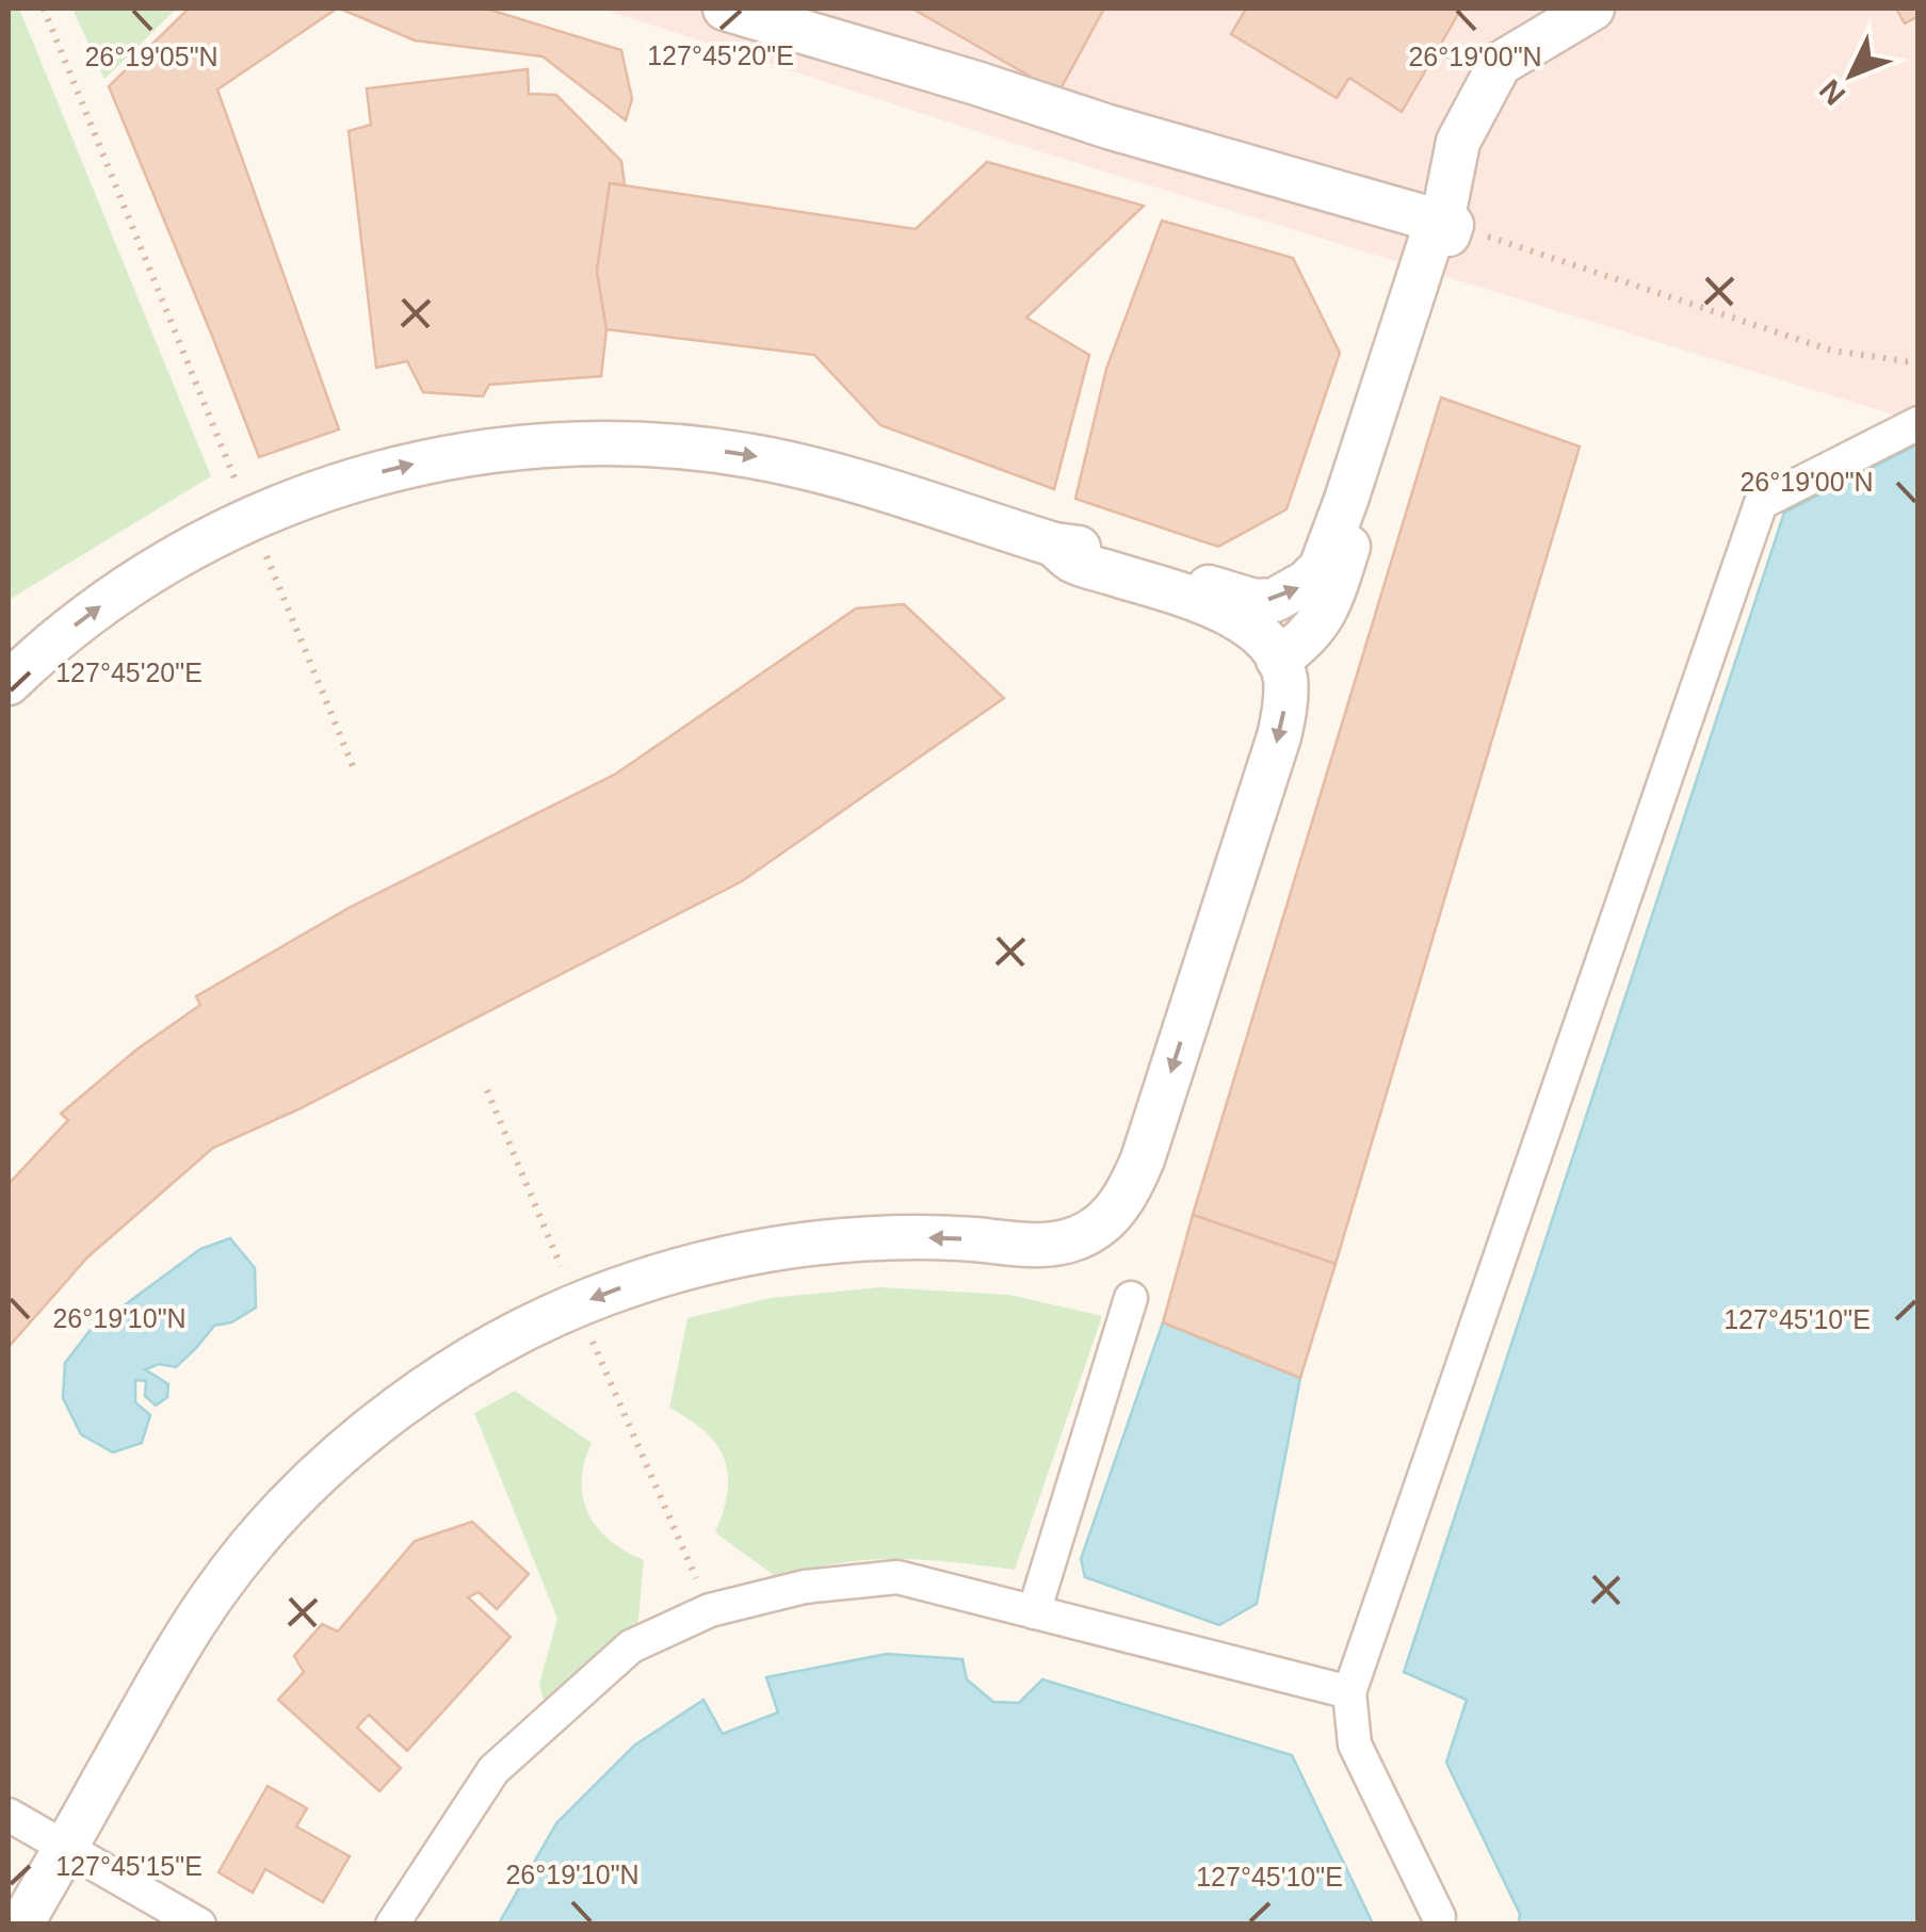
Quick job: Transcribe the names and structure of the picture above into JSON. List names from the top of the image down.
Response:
{
  "north": "bottom left",
  "coordinates": [
    "127°45'20\"E",
    "26°19'05\"N",
    "26°19'00\"N",
    "26°19'10\"N",
    "127°45'10\"E",
    "127°45'15\"E"
  ]
}
